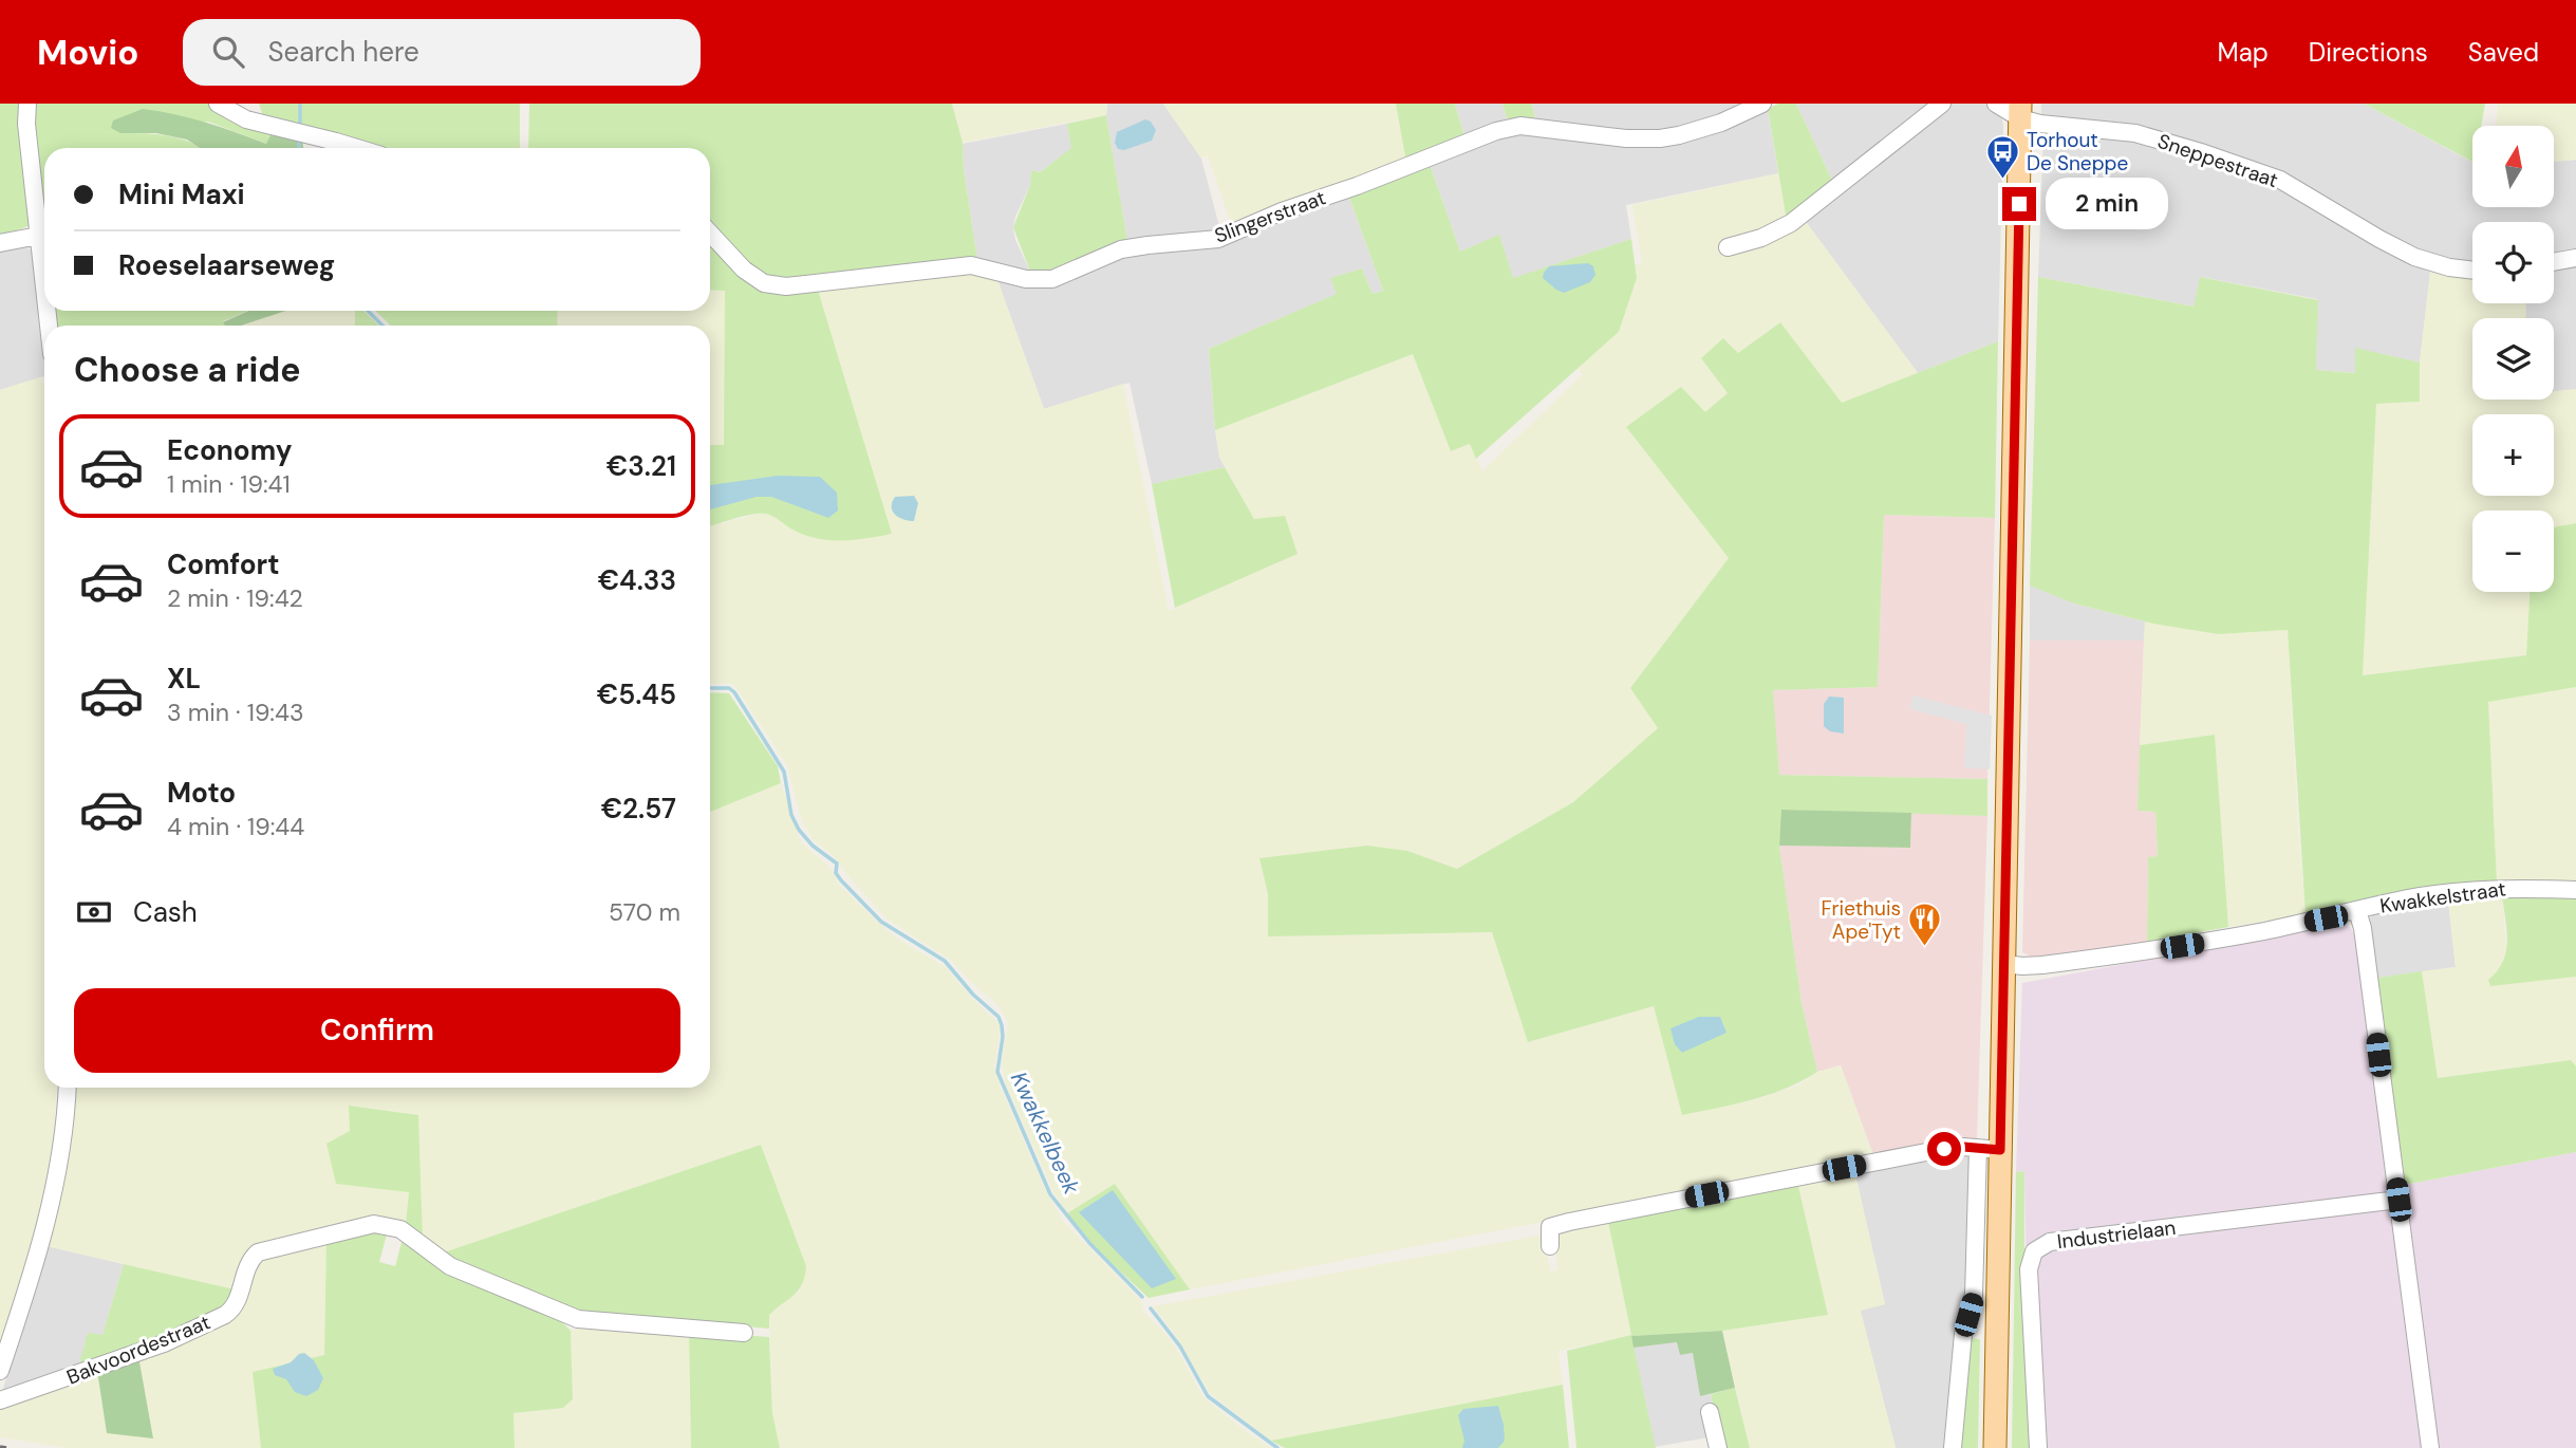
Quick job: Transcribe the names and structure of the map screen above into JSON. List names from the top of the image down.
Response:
{
  "streets": {
    "street": [
      "Sneppestraat",
      "Slingerstraat",
      "Kwakkelstraat",
      "Industrielaan",
      "Bakvoordestraat"
    ]
  },
  "water": ["Kwakkelbeek"],
  "places": {
    "bus stop": ["Torhout De Sneppe"],
    "restaurant": ["Friethuis Ape'Tyt"]
  },
  "north": "top",
  "page": {
    "header": "Movio",
    "search": "Search here",
    "nav": ["Map", "Directions", "Saved"],
    "map_buttons": ["+", "−"],
    "banner": ["Mini Maxi", "Roeselaarseweg"],
    "bubble": "2 min",
    "heading": "Choose a ride",
    "list": [
      {
        "name": "Economy",
        "note": "1 min · 19:41",
        "value": "€3.21"
      },
      {
        "name": "Comfort",
        "note": "2 min · 19:42",
        "value": "€4.33"
      },
      {
        "name": "XL",
        "note": "3 min · 19:43",
        "value": "€5.45"
      },
      {
        "name": "Moto",
        "note": "4 min · 19:44",
        "value": "€2.57"
      }
    ],
    "pay": ["Cash", "570 m"],
    "buttons": "Confirm"
  }
}
